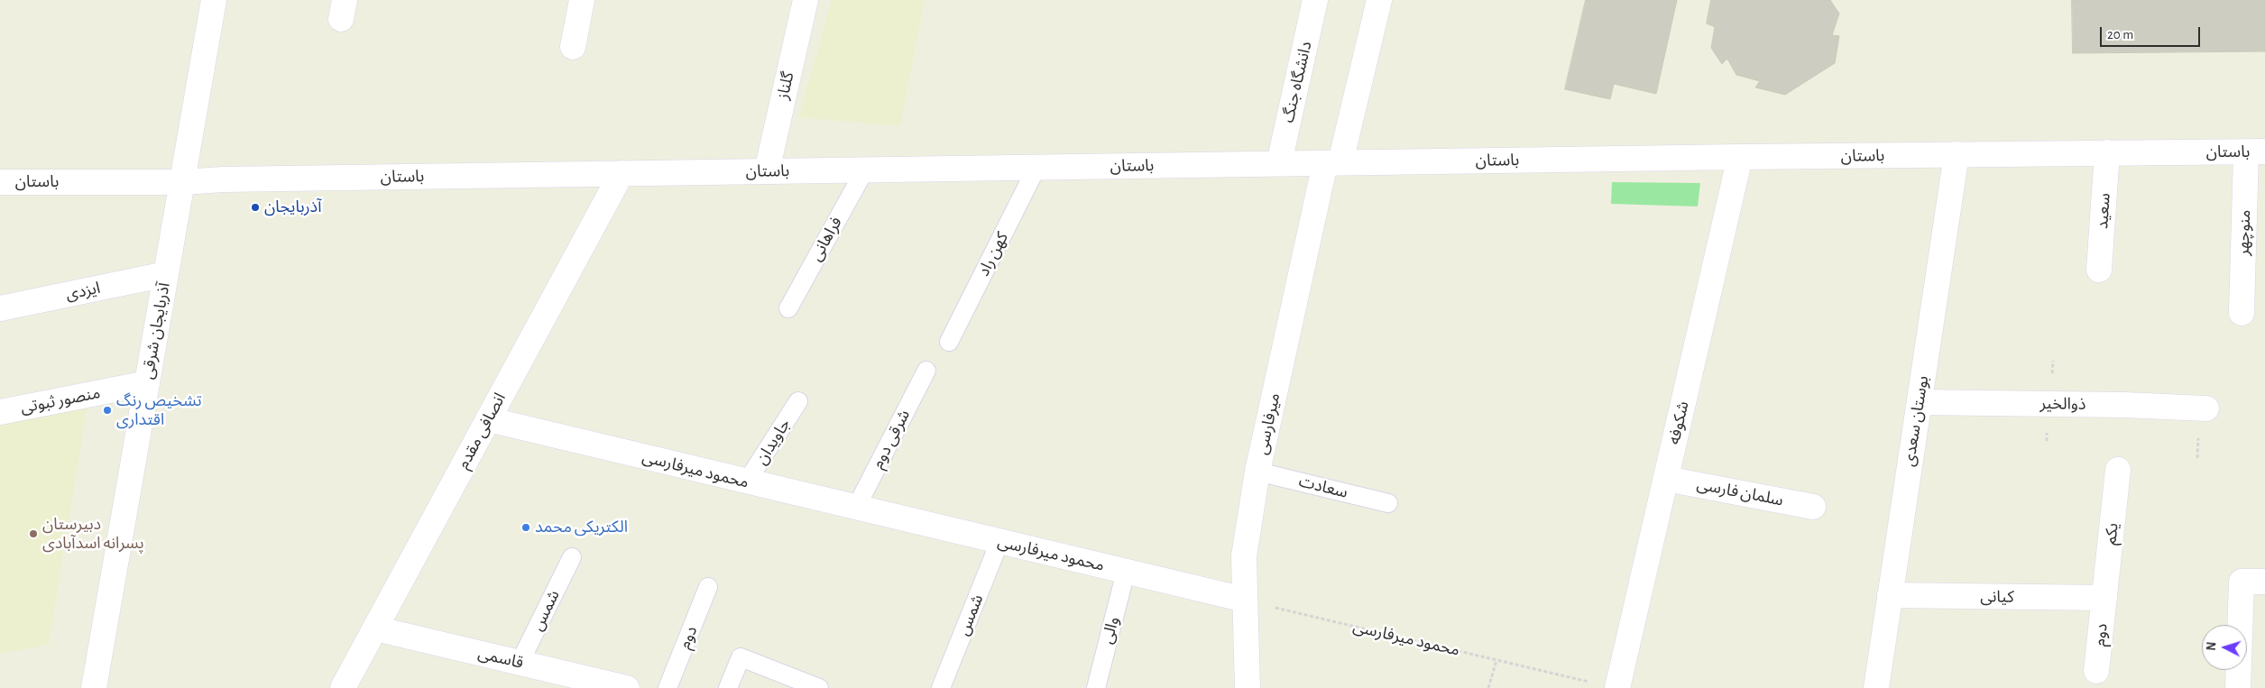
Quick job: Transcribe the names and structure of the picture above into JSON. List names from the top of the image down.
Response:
{
  "streets": {
    "street": [
      "دانشگاه جنگ",
      "گلناز",
      "باستان",
      "سعید",
      "منوچهر",
      "ایزدی",
      "آذربایجان شرقی",
      "منصور ثبوتی",
      "ذوالخیر",
      "بوستان سعدى",
      "شکوفه",
      "میرفارسی",
      "انصافی مقدم",
      "محمود میرفارسی",
      "سلمان فارسی",
      "یکم",
      "کیانی",
      "دوم",
      "قاسمی"
    ],
    "lane": [
      "فراهانی",
      "کهن راد",
      "شرقی دوم",
      "جاویدان",
      "سعادت",
      "شمس",
      "والی"
    ]
  },
  "crossings": [
    ["دانشگاه جنگ", "باستان"],
    ["گلناز", "باستان"],
    ["باستان", "سعید"],
    ["باستان", "منوچهر"],
    ["باستان", "فراهانی"],
    ["باستان", "کهن راد"],
    ["باستان", "آذربایجان شرقی"],
    ["باستان", "بوستان سعدى"],
    ["باستان", "شکوفه"],
    ["باستان", "میرفارسی"],
    ["باستان", "انصافی مقدم"],
    ["ایزدی", "آذربایجان شرقی"],
    ["آذربایجان شرقی", "منصور ثبوتی"],
    ["ذوالخیر", "بوستان سعدى"],
    ["بوستان سعدى", "کیانی"],
    ["شکوفه", "سلمان فارسی"],
    ["میرفارسی", "محمود میرفارسی"],
    ["میرفارسی", "سعادت"],
    ["انصافی مقدم", "محمود میرفارسی"],
    ["انصافی مقدم", "قاسمی"],
    ["شرقی دوم", "محمود میرفارسی"],
    ["جاویدان", "محمود میرفارسی"],
    ["محمود میرفارسی", "شمس"],
    ["محمود میرفارسی", "والی"],
    ["یکم", "کیانی"],
    ["یکم", "دوم"],
    ["کیانی", "دوم"],
    ["شمس", "قاسمی"]
  ],
  "places": [
    "آذربایجان",
    "تشخیص رنگ اقتداری",
    "الکتریکی محمد",
    "دبیرستان پسرانه اسدآبادی"
  ],
  "scale_bar": "20 m",
  "north": "left"
}
